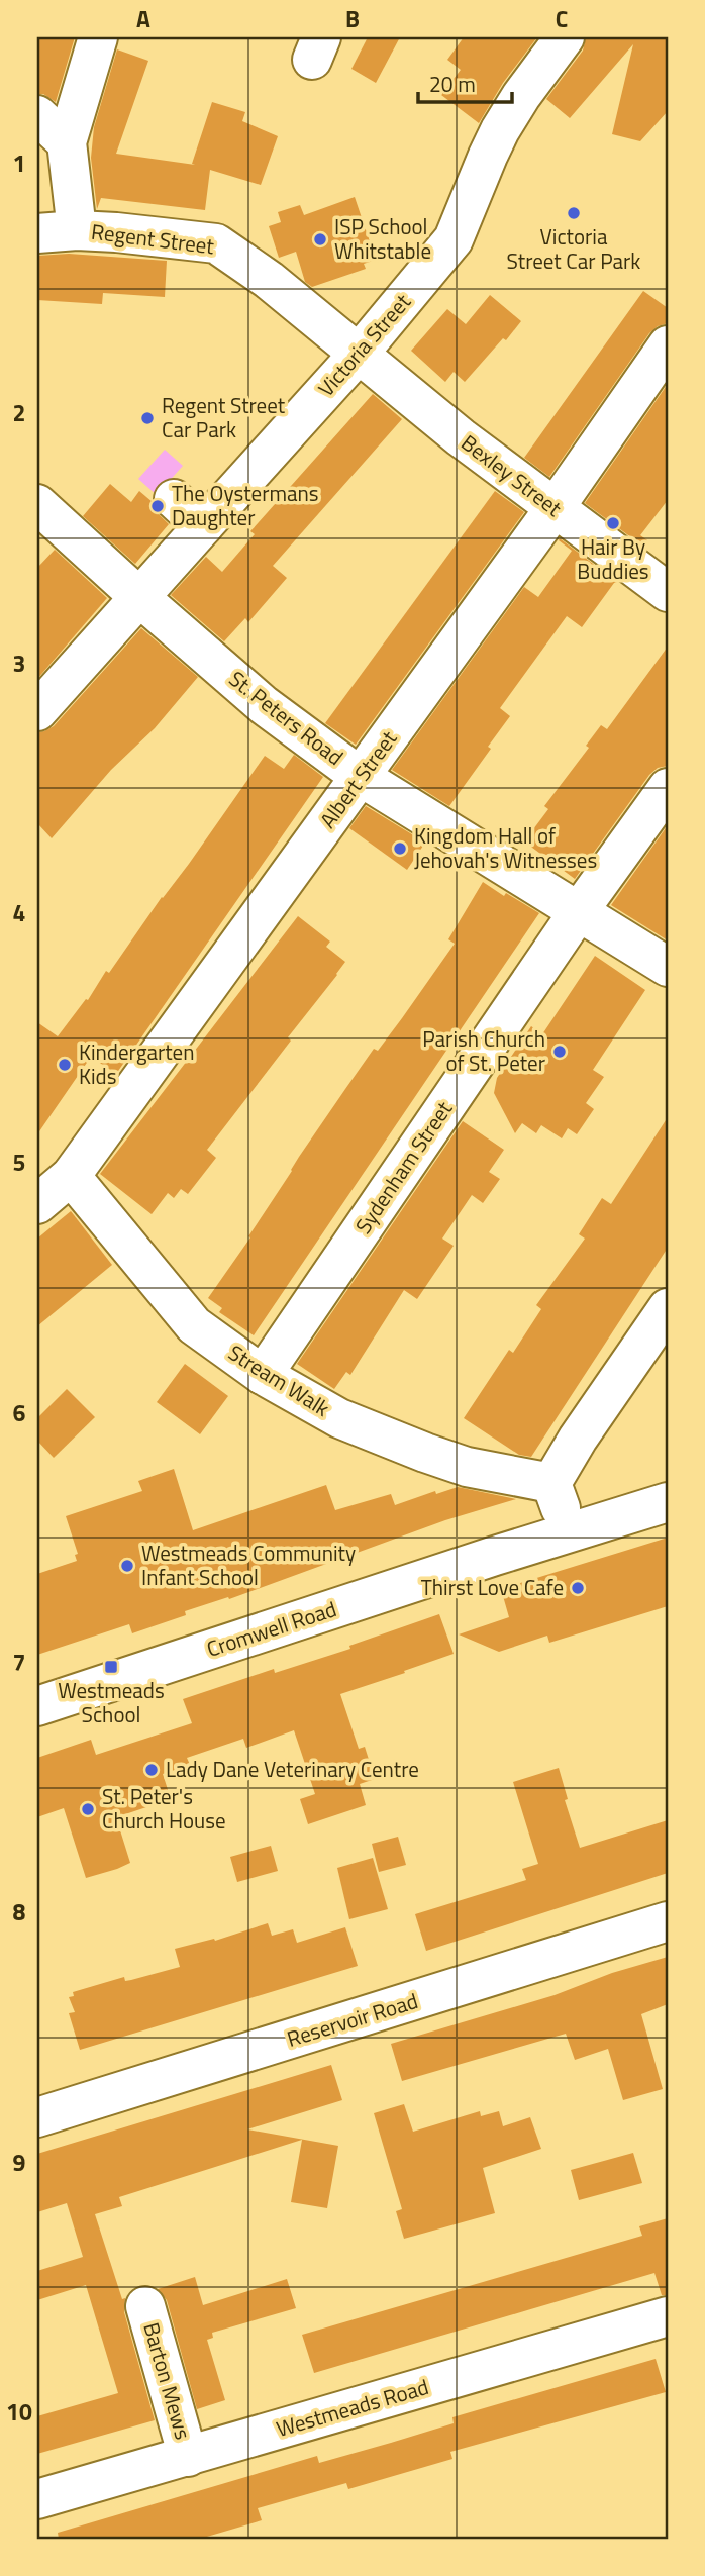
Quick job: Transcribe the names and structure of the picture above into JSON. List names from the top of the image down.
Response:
{
  "streets": {
    "street": [
      "Regent Street",
      "Victoria Street",
      "Bexley Street",
      "St. Peters Road",
      "Albert Street",
      "Sydenham Street",
      "Stream Walk",
      "Cromwell Road",
      "Reservoir Road",
      "Barton Mews",
      "Westmeads Road"
    ]
  },
  "crossings": [
    ["Regent Street", "Victoria Street"],
    ["Regent Street", "Bexley Street"],
    ["Victoria Street", "Bexley Street"],
    ["Victoria Street", "St. Peters Road"],
    ["Bexley Street", "Albert Street"],
    ["St. Peters Road", "Albert Street"],
    ["St. Peters Road", "Sydenham Street"],
    ["Albert Street", "Stream Walk"],
    ["Sydenham Street", "Stream Walk"],
    ["Barton Mews", "Westmeads Road"]
  ],
  "places": {
    "other": [
      "Victoria Street Car Park",
      "ISP School Whitstable",
      "Regent Street Car Park",
      "The Oystermans Daughter",
      "Hair By Buddies",
      "Kingdom Hall of Jehovah's Witnesses",
      "Parish Church of St. Peter",
      "Kindergarten Kids",
      "Westmeads Community Infant School",
      "Thirst Love Cafe",
      "Lady Dane Veterinary Centre",
      "St. Peter's Church House"
    ],
    "transit": ["Westmeads School"]
  },
  "scale_bar": "20 m",
  "grid": {
    "columns": ["A", "B", "C"],
    "rows": [
      "1",
      "2",
      "3",
      "4",
      "5",
      "6",
      "7",
      "8",
      "9",
      "10"
    ]
  }
}
